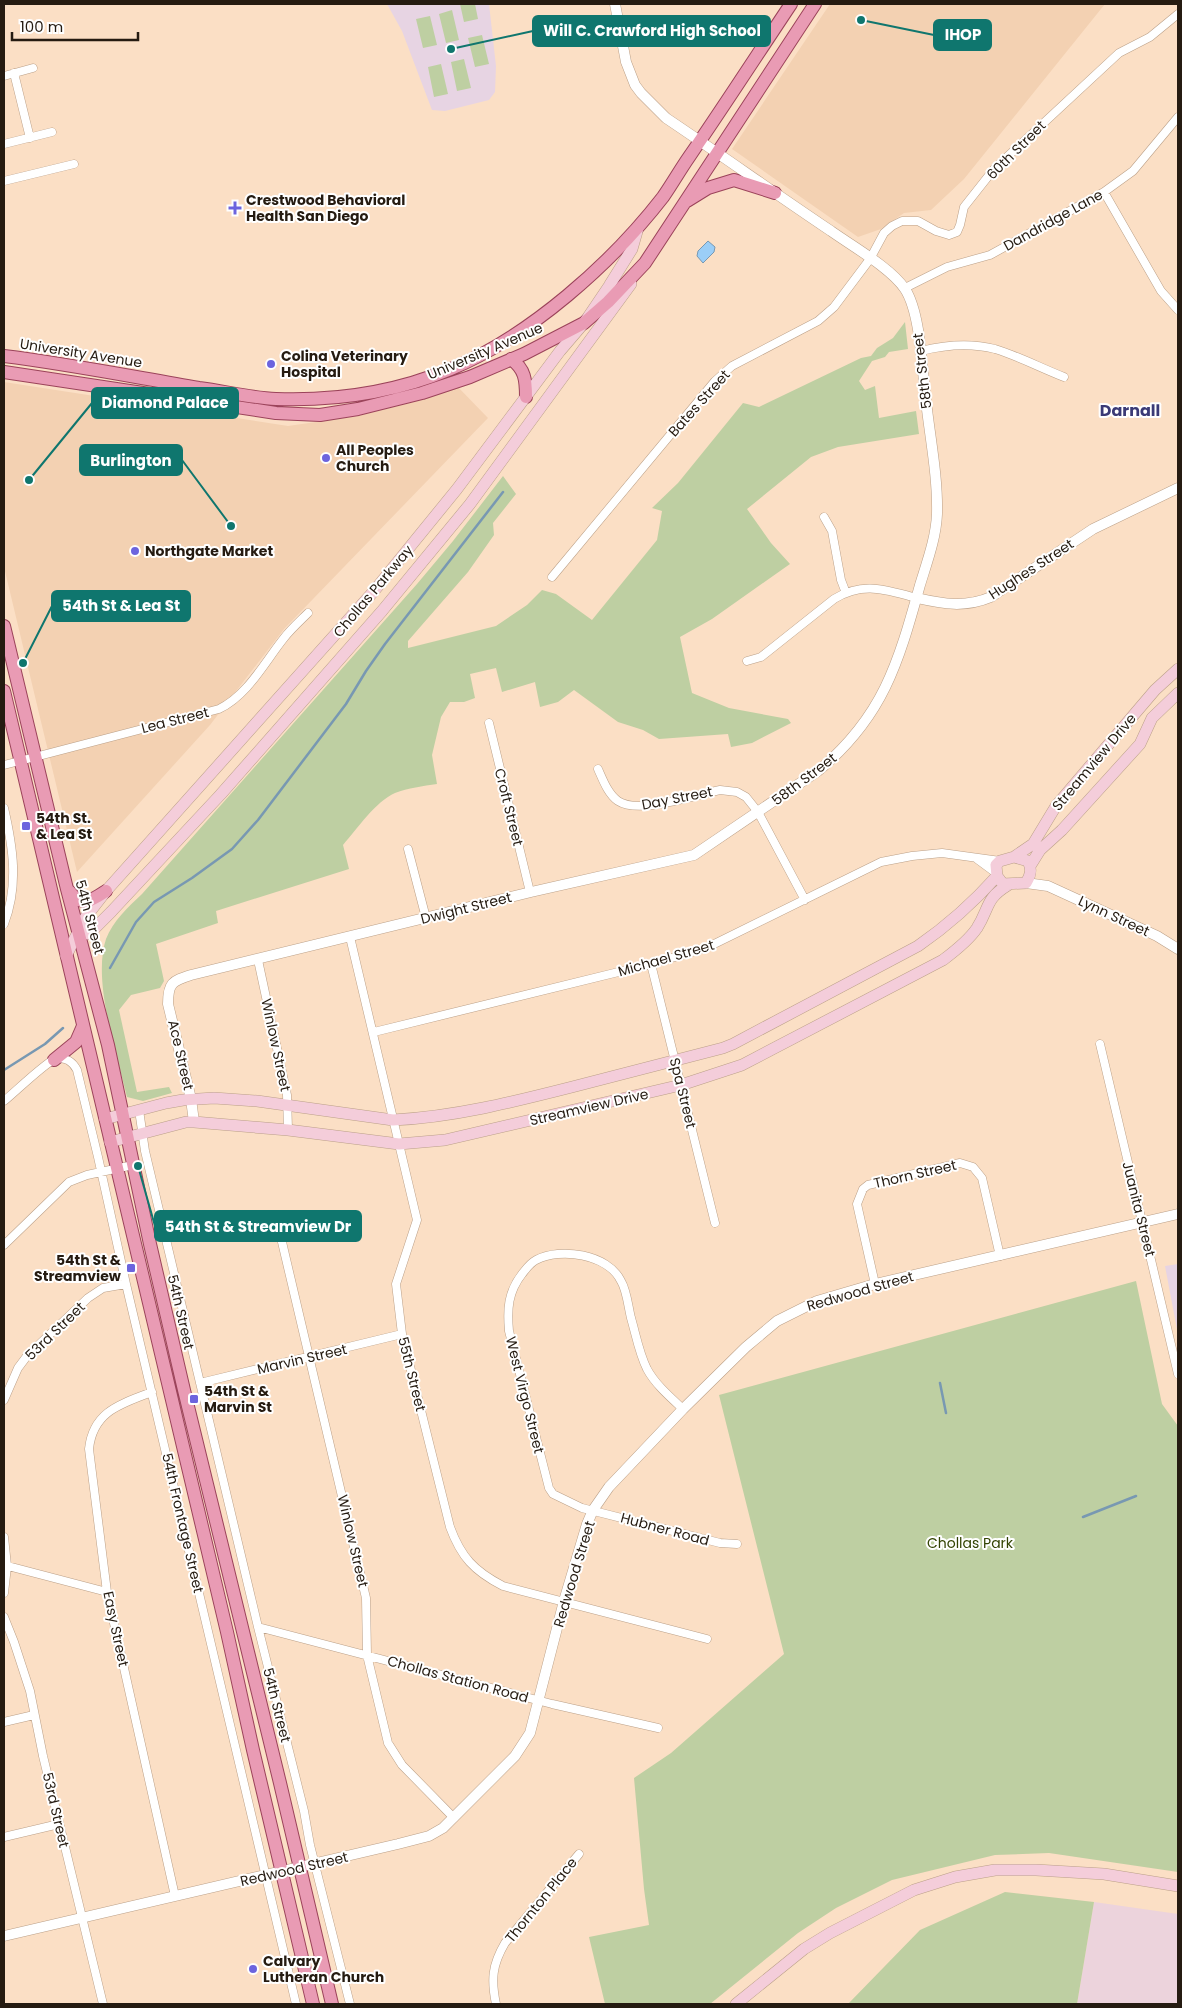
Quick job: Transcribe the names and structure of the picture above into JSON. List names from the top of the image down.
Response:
{
  "streets": {
    "main road": [
      "University Avenue",
      "Chollas Parkway",
      "Streamview Drive",
      "54th Street"
    ],
    "street": [
      "60th Street",
      "Dandridge Lane",
      "58th Street",
      "Bates Street",
      "Hughes Street",
      "Lea Street",
      "Day Street",
      "Croft Street",
      "Dwight Street",
      "Lynn Street",
      "Michael Street",
      "Winlow Street",
      "Ace Street",
      "Spa Street",
      "Thorn Street",
      "Juanita Street",
      "Redwood Street",
      "53rd Street",
      "Marvin Street",
      "55th Street",
      "West Virgo Street",
      "54th Frontage Street",
      "Hubner Road",
      "Easy Street",
      "Chollas Station Road",
      "Thornton Place"
    ]
  },
  "crossings": [
    ["60th Street", "58th Street"],
    ["60th Street", "Bates Street"],
    ["Dandridge Lane", "58th Street"],
    ["University Avenue", "58th Street"],
    ["University Avenue", "Chollas Parkway"],
    ["58th Street", "Bates Street"],
    ["58th Street", "Hughes Street"],
    ["58th Street", "Day Street"],
    ["58th Street", "Dwight Street"],
    ["Chollas Parkway", "54th Street"],
    ["Lea Street", "54th Street"],
    ["Streamview Drive", "Lynn Street"],
    ["Streamview Drive", "54th Street"],
    ["Streamview Drive", "Michael Street"],
    ["Streamview Drive", "Winlow Street"],
    ["Streamview Drive", "Ace Street"],
    ["Streamview Drive", "Spa Street"],
    ["Streamview Drive", "55th Street"],
    ["Day Street", "Dwight Street"],
    ["Day Street", "Michael Street"],
    ["Croft Street", "Dwight Street"],
    ["Dwight Street", "Winlow Street"],
    ["Dwight Street", "Ace Street"],
    ["Dwight Street", "55th Street"],
    ["Lynn Street", "Michael Street"],
    ["54th Street", "Redwood Street"],
    ["Michael Street", "Spa Street"],
    ["Michael Street", "55th Street"],
    ["Winlow Street", "Redwood Street"],
    ["Winlow Street", "Marvin Street"],
    ["Winlow Street", "Chollas Station Road"],
    ["Thorn Street", "Redwood Street"],
    ["Juanita Street", "Redwood Street"],
    ["Redwood Street", "53rd Street"],
    ["Redwood Street", "55th Street"],
    ["Redwood Street", "West Virgo Street"],
    ["Redwood Street", "54th Frontage Street"],
    ["Redwood Street", "Hubner Road"],
    ["Redwood Street", "Easy Street"],
    ["Redwood Street", "Chollas Station Road"],
    ["53rd Street", "54th Frontage Street"],
    ["Marvin Street", "55th Street"],
    ["West Virgo Street", "Hubner Road"],
    ["54th Frontage Street", "Easy Street"]
  ],
  "districts": ["Darnall"],
  "parks": ["Chollas Park"],
  "places": {
    "other": [
      "IHOP",
      "Will C. Crawford High School",
      "Colina Veterinary Hospital",
      "All Peoples Church",
      "Diamond Palace",
      "Burlington",
      "Northgate Market",
      "54th St & Lea St",
      "54th St & Streamview Dr",
      "Calvary Lutheran Church"
    ],
    "health": ["Crestwood Behavioral Health San Diego"],
    "transit": ["54th St. & Lea St", "54th St & Streamview", "54th St & Marvin St"]
  },
  "scale_bar": "100 m"
}
